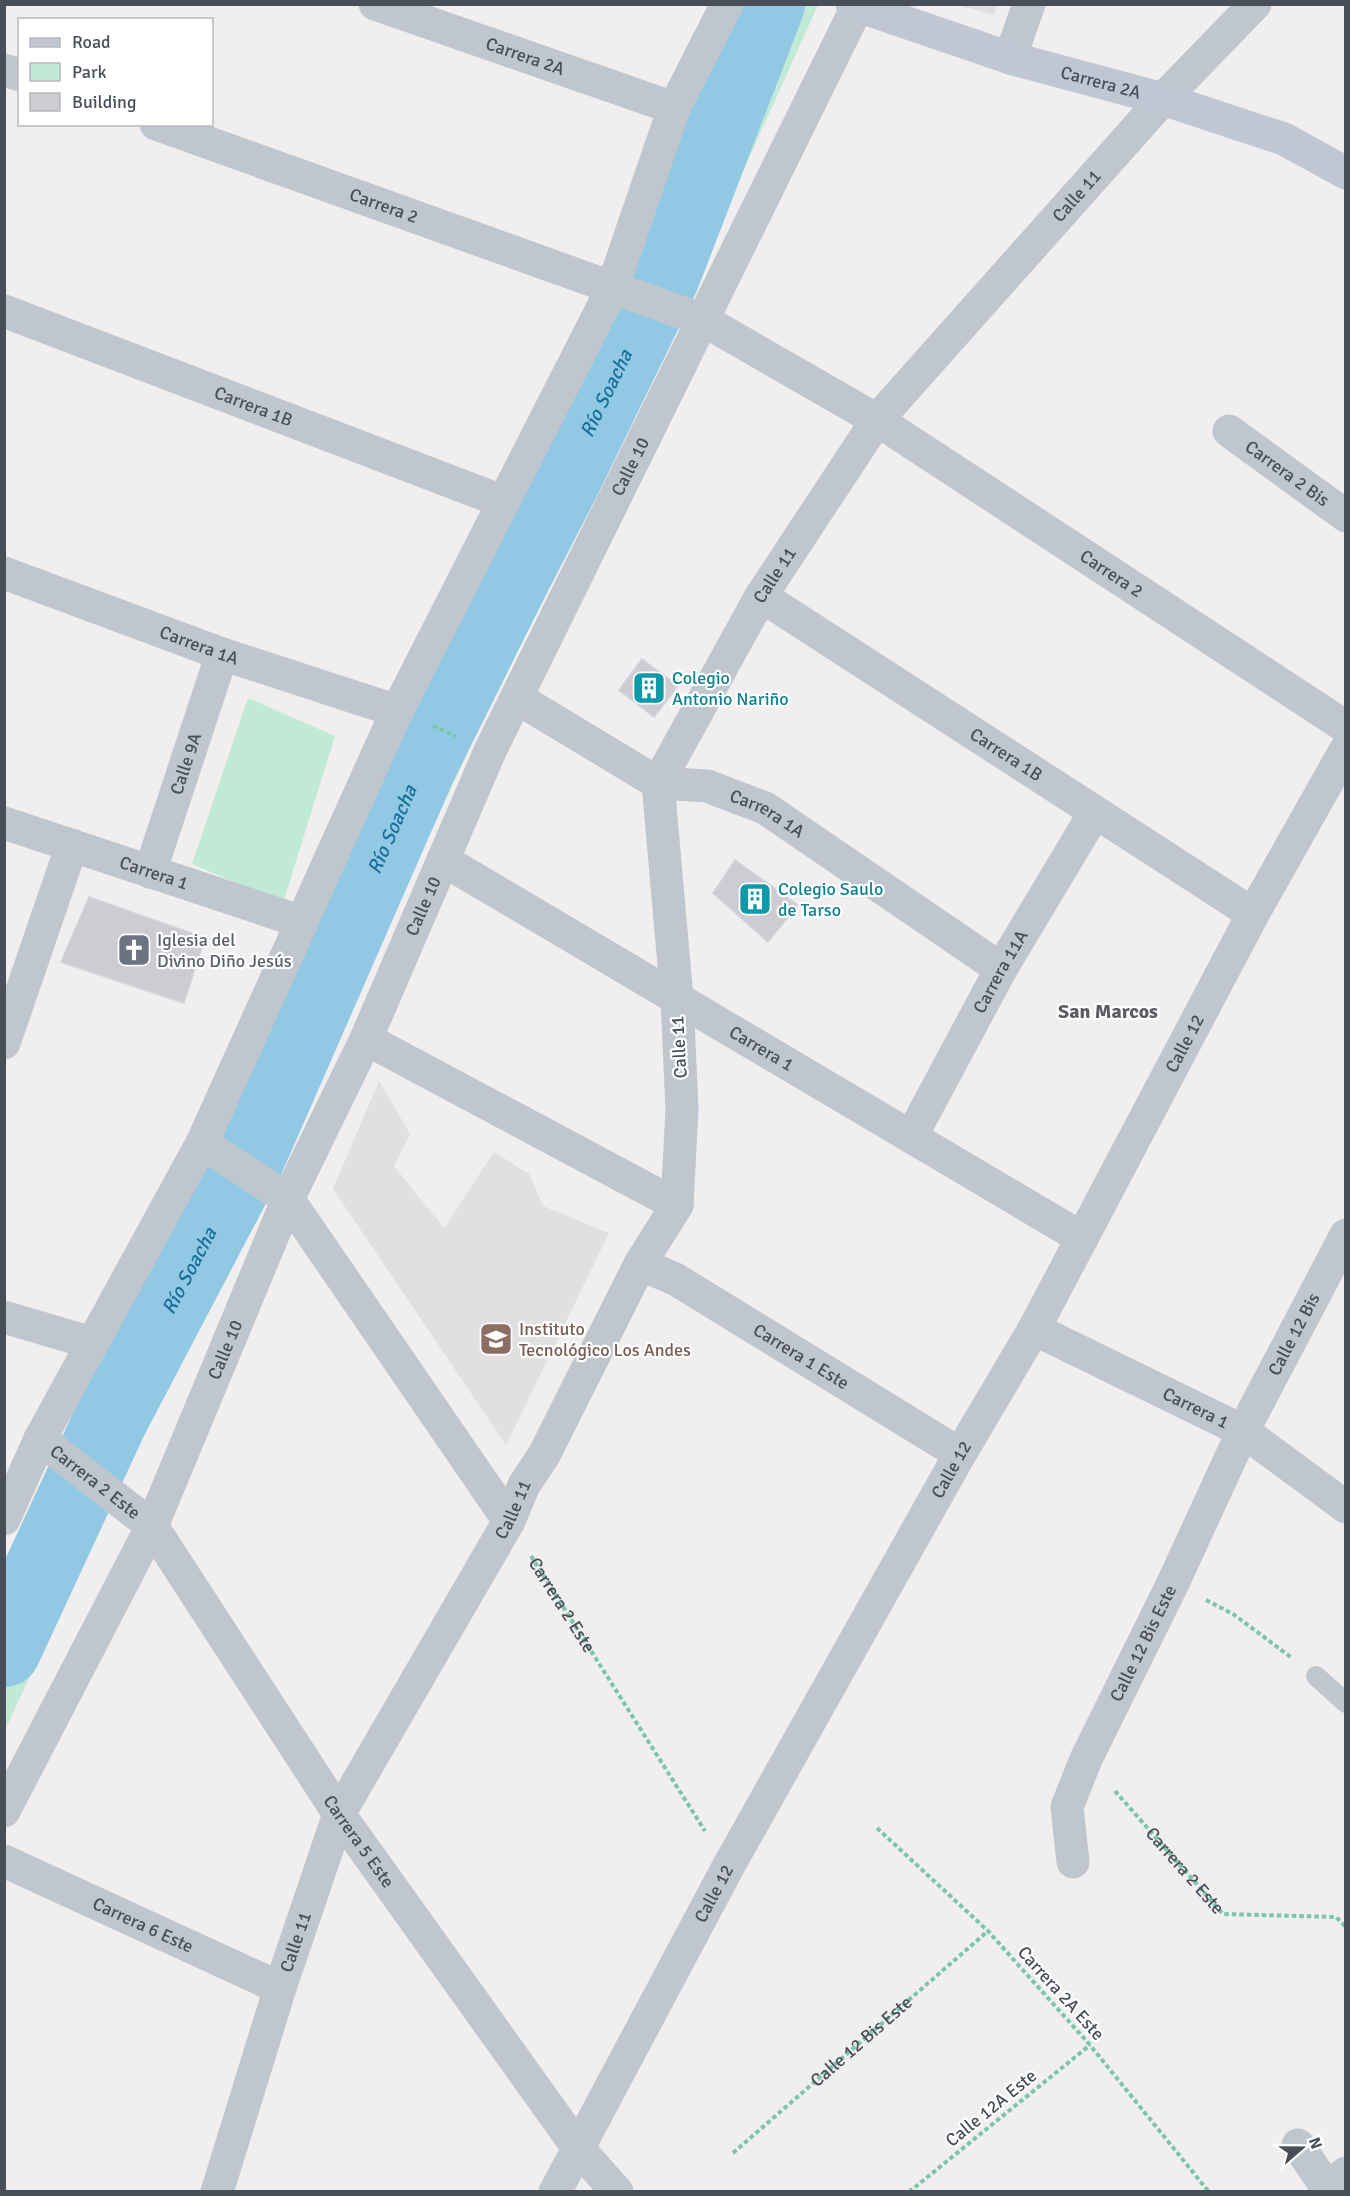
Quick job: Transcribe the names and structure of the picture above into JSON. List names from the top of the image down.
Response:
{
  "streets": {
    "street": [
      "Carrera 2A",
      "Calle 11",
      "Carrera 2",
      "Carrera 1B",
      "Calle 10",
      "Carrera 2 Bis",
      "Carrera 1A",
      "Calle 9A",
      "Carrera 1",
      "Carrera 11A",
      "Calle 12",
      "Calle 12 Bis",
      "Carrera 1 Este",
      "Carrera 2 Este",
      "Calle 12 Bis Este",
      "Carrera 5 Este",
      "Carrera 6 Este"
    ],
    "path": ["Carrera 2A Este", "Calle 12A Este"]
  },
  "crossings": [
    ["Carrera 2A", "Calle 11"],
    ["Carrera 2A", "Calle 10"],
    ["Calle 11", "Carrera 2"],
    ["Calle 11", "Carrera 1B"],
    ["Calle 11", "Carrera 1A"],
    ["Calle 11", "Carrera 1"],
    ["Calle 11", "Carrera 1 Este"],
    ["Calle 11", "Carrera 2 Este"],
    ["Calle 11", "Carrera 5 Este"],
    ["Calle 11", "Carrera 6 Este"],
    ["Carrera 2", "Calle 10"],
    ["Carrera 1B", "Carrera 11A"],
    ["Carrera 1B", "Calle 12"],
    ["Calle 10", "Carrera 1A"],
    ["Calle 10", "Carrera 1"],
    ["Calle 10", "Carrera 2 Este"],
    ["Calle 10", "Carrera 5 Este"],
    ["Carrera 1A", "Calle 9A"],
    ["Carrera 1A", "Carrera 11A"],
    ["Calle 9A", "Carrera 1"],
    ["Carrera 1", "Carrera 11A"],
    ["Carrera 1", "Calle 12"],
    ["Carrera 1", "Calle 12 Bis"],
    ["Carrera 1", "Calle 12 Bis Este"],
    ["Calle 12", "Carrera 1 Este"],
    ["Calle 12", "Carrera 2 Este"],
    ["Calle 12", "Carrera 5 Este"],
    ["Calle 12 Bis", "Calle 12 Bis Este"],
    ["Carrera 2 Este", "Calle 12 Bis Este"],
    ["Carrera 2 Este", "Carrera 5 Este"],
    ["Calle 12 Bis Este", "Carrera 2A Este"],
    ["Carrera 2A Este", "Calle 12A Este"]
  ],
  "districts": ["San Marcos"],
  "water": ["Río Soacha"],
  "places": {
    "building": ["Colegio Antonio Nariño", "Colegio Saulo de Tarso"],
    "church": ["Iglesia del Divino Diño Jesús"],
    "school or university": ["Instituto Tecnológico Los Andes"]
  },
  "legend": ["Road", "Park", "Building"],
  "north": "right"
}
